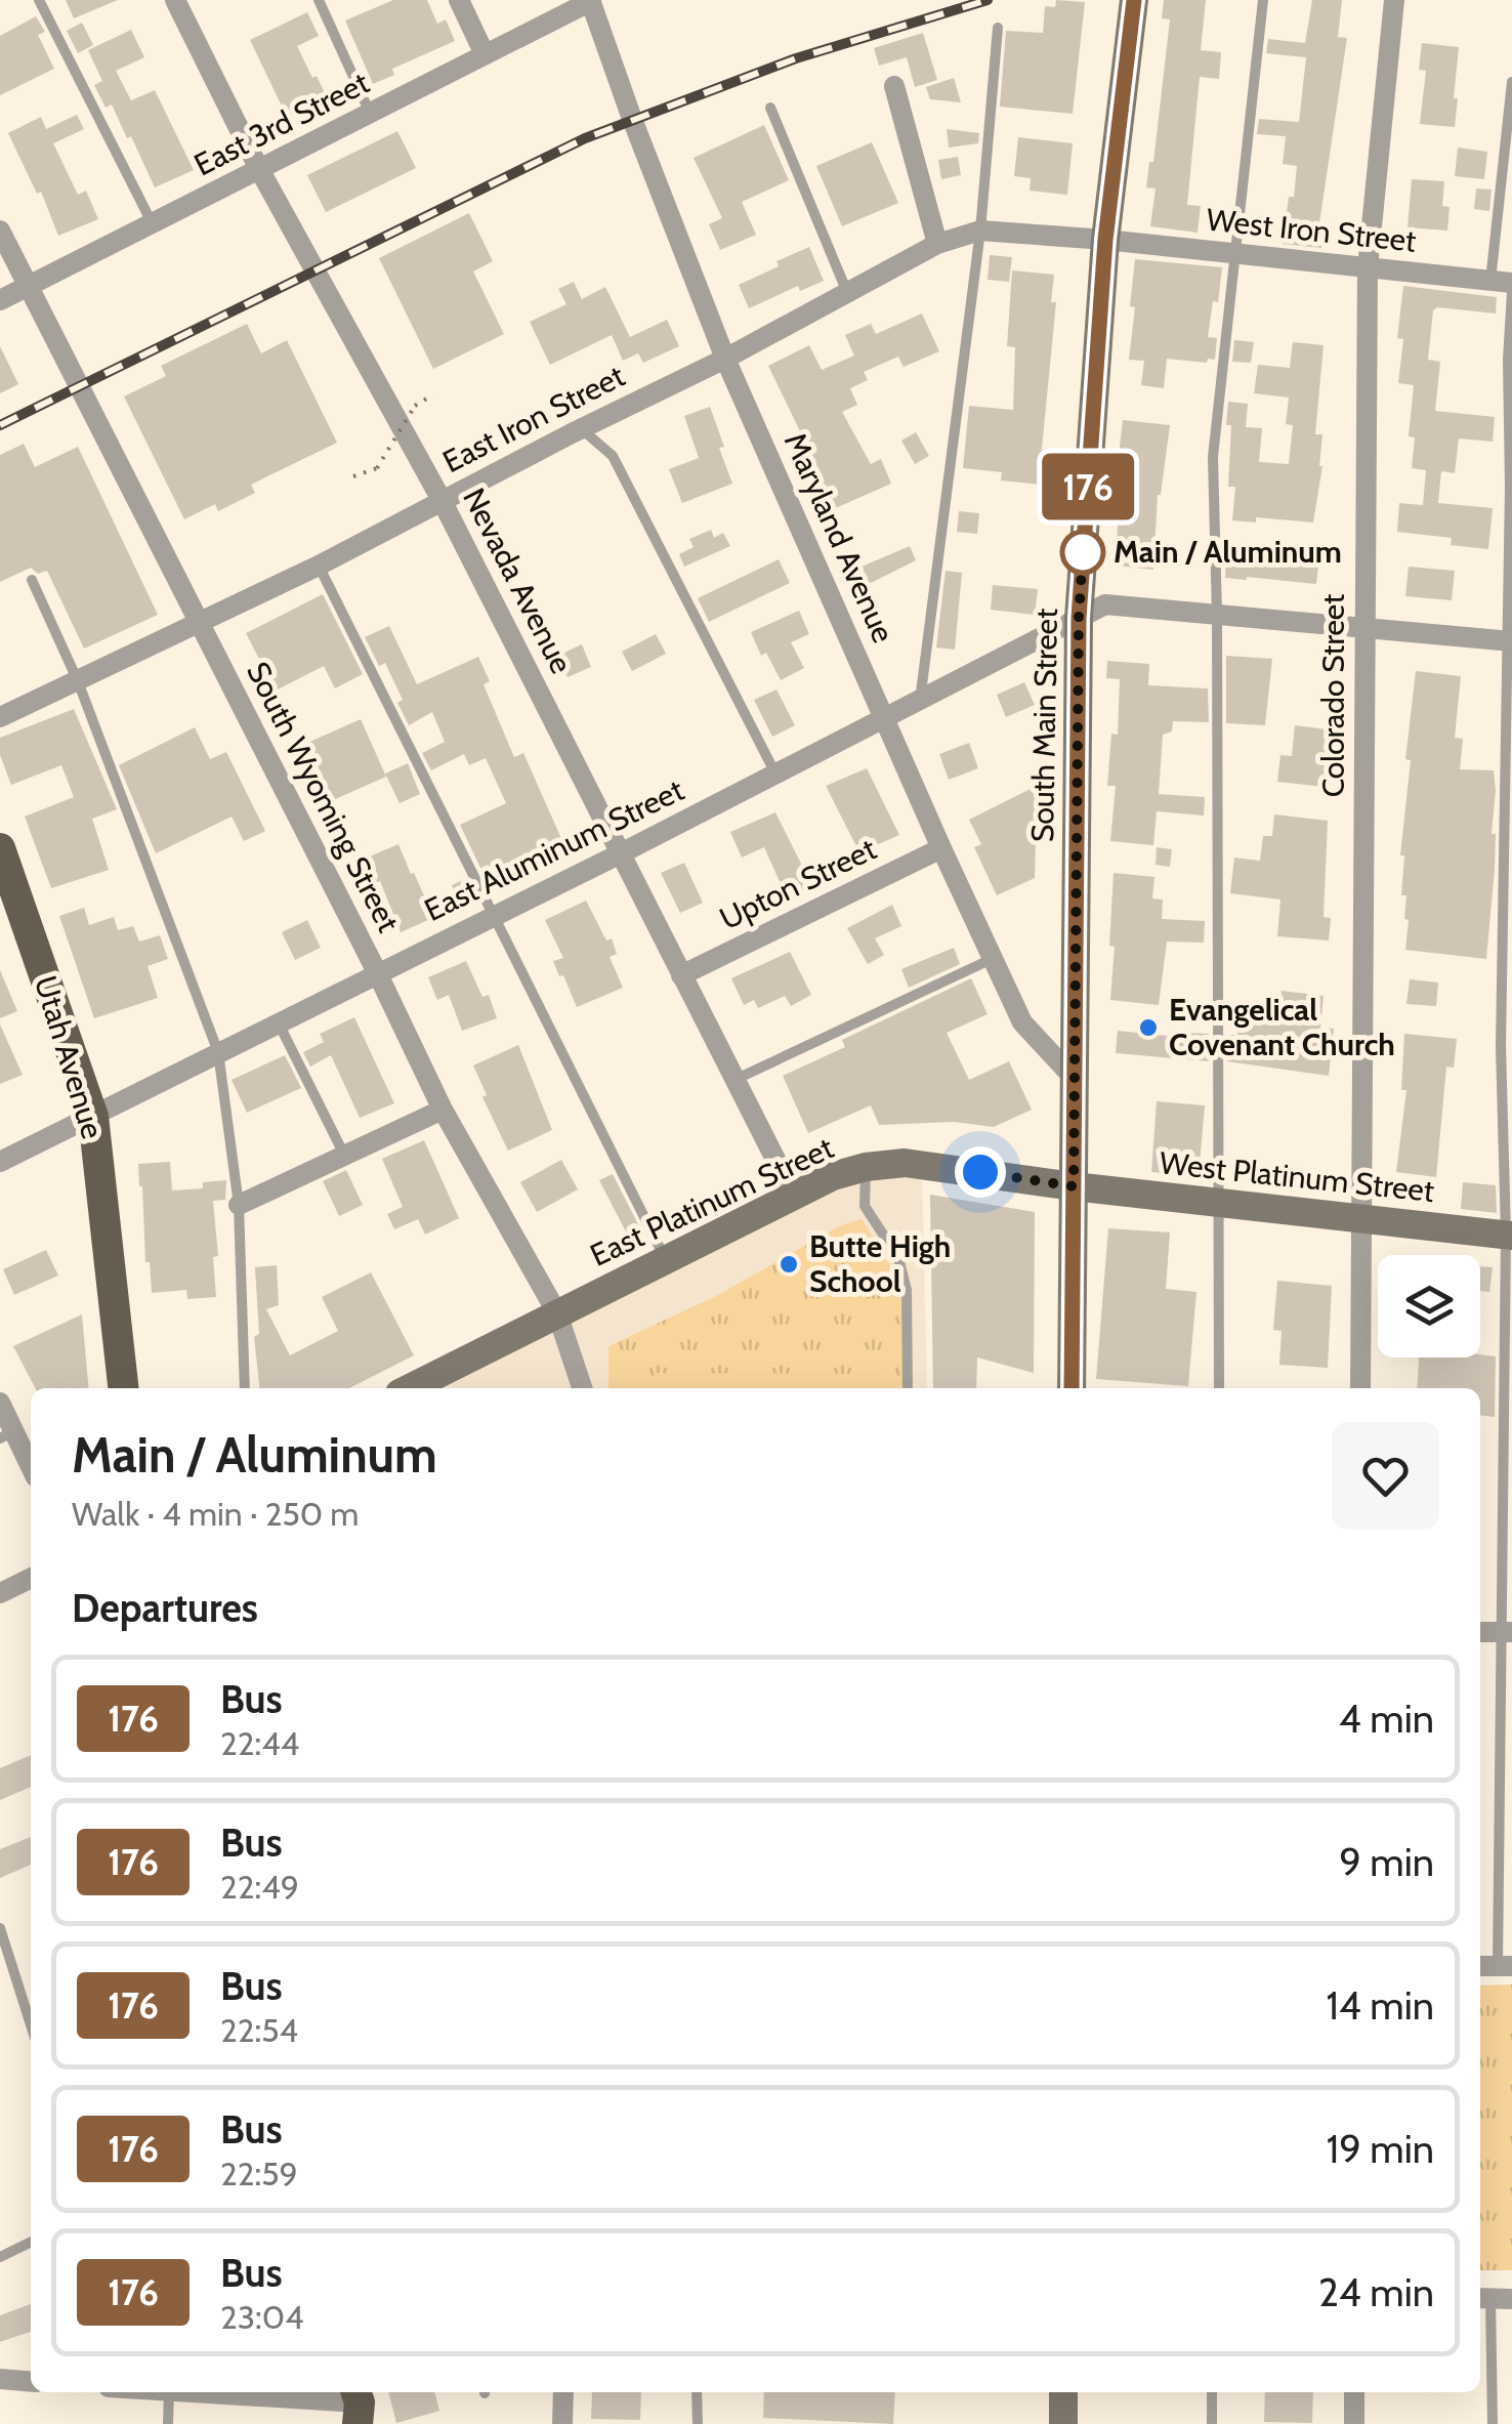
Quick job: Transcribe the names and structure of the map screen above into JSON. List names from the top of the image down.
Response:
{
  "streets": {
    "main road": [
      "South Main Street",
      "Utah Avenue",
      "West Platinum Street",
      "East Platinum Street"
    ],
    "street": [
      "East 3rd Street",
      "West Iron Street",
      "East Iron Street",
      "Maryland Avenue",
      "Nevada Avenue",
      "Colorado Street",
      "South Wyoming Street",
      "East Aluminum Street",
      "Upton Street"
    ]
  },
  "crossings": [
    ["East 3rd Street", "Maryland Avenue"],
    ["East 3rd Street", "Nevada Avenue"],
    ["East 3rd Street", "South Wyoming Street"],
    ["West Iron Street", "East Iron Street"],
    ["West Iron Street", "Colorado Street"],
    ["West Iron Street", "South Main Street"],
    ["East Iron Street", "Maryland Avenue"],
    ["East Iron Street", "Nevada Avenue"],
    ["East Iron Street", "South Main Street"],
    ["East Iron Street", "South Wyoming Street"],
    ["Maryland Avenue", "South Main Street"],
    ["Maryland Avenue", "East Aluminum Street"],
    ["Maryland Avenue", "Upton Street"],
    ["Nevada Avenue", "East Aluminum Street"],
    ["Nevada Avenue", "Upton Street"],
    ["Nevada Avenue", "East Platinum Street"],
    ["Colorado Street", "East Aluminum Street"],
    ["Colorado Street", "West Platinum Street"],
    ["South Main Street", "East Aluminum Street"],
    ["South Main Street", "West Platinum Street"],
    ["South Main Street", "East Platinum Street"],
    ["South Wyoming Street", "East Aluminum Street"],
    ["South Wyoming Street", "East Platinum Street"],
    ["East Aluminum Street", "Utah Avenue"],
    ["West Platinum Street", "East Platinum Street"]
  ],
  "places": ["Main / Aluminum", "Evangelical Covenant Church", "Butte High School"],
  "lines": ["bus line 176"],
  "page": {
    "on_map": "176",
    "heading": [
      ["Main / Aluminum", "Walk · 4 min · 250 m"],
      "Departures"
    ],
    "list": [
      {
        "mark": "176",
        "name": "Bus",
        "note": "22:44",
        "value": "4 min"
      },
      {
        "mark": "176",
        "name": "Bus",
        "note": "22:49",
        "value": "9 min"
      },
      {
        "mark": "176",
        "name": "Bus",
        "note": "22:54",
        "value": "14 min"
      },
      {
        "mark": "176",
        "name": "Bus",
        "note": "22:59",
        "value": "19 min"
      },
      {
        "mark": "176",
        "name": "Bus",
        "note": "23:04",
        "value": "24 min"
      }
    ]
  }
}
